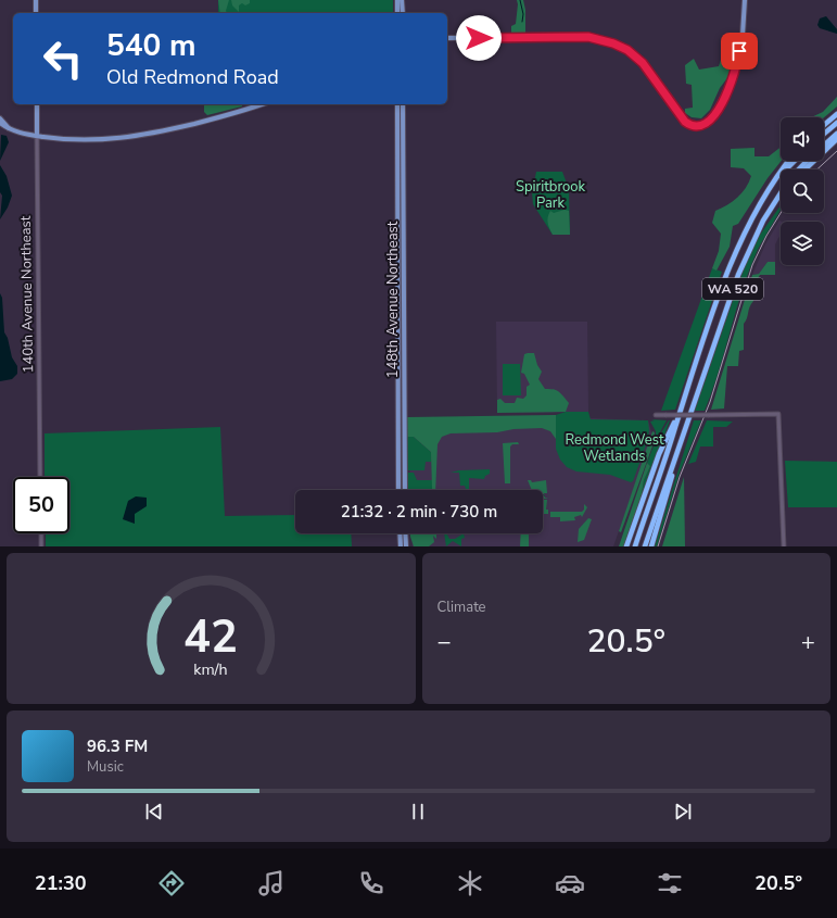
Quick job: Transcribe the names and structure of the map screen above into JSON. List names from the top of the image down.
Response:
{
  "streets": {
    "highway": ["WA 520"],
    "main road": ["140th Avenue Northeast", "148th Avenue Northeast"]
  },
  "parks": ["Spiritbrook Park", "Redmond West Wetlands"],
  "page": {
    "turn": ["540 m", "Old Redmond Road"],
    "limit": "50",
    "trip": "21:32 · 2 min · 730 m",
    "tile": "Climate",
    "heat": ["−", "20.5°", "+"],
    "song": ["96.3 FM", "Music"],
    "tabs": ["21:30", "20.5°"],
    "gauge": ["42", "km/h"]
  }
}
